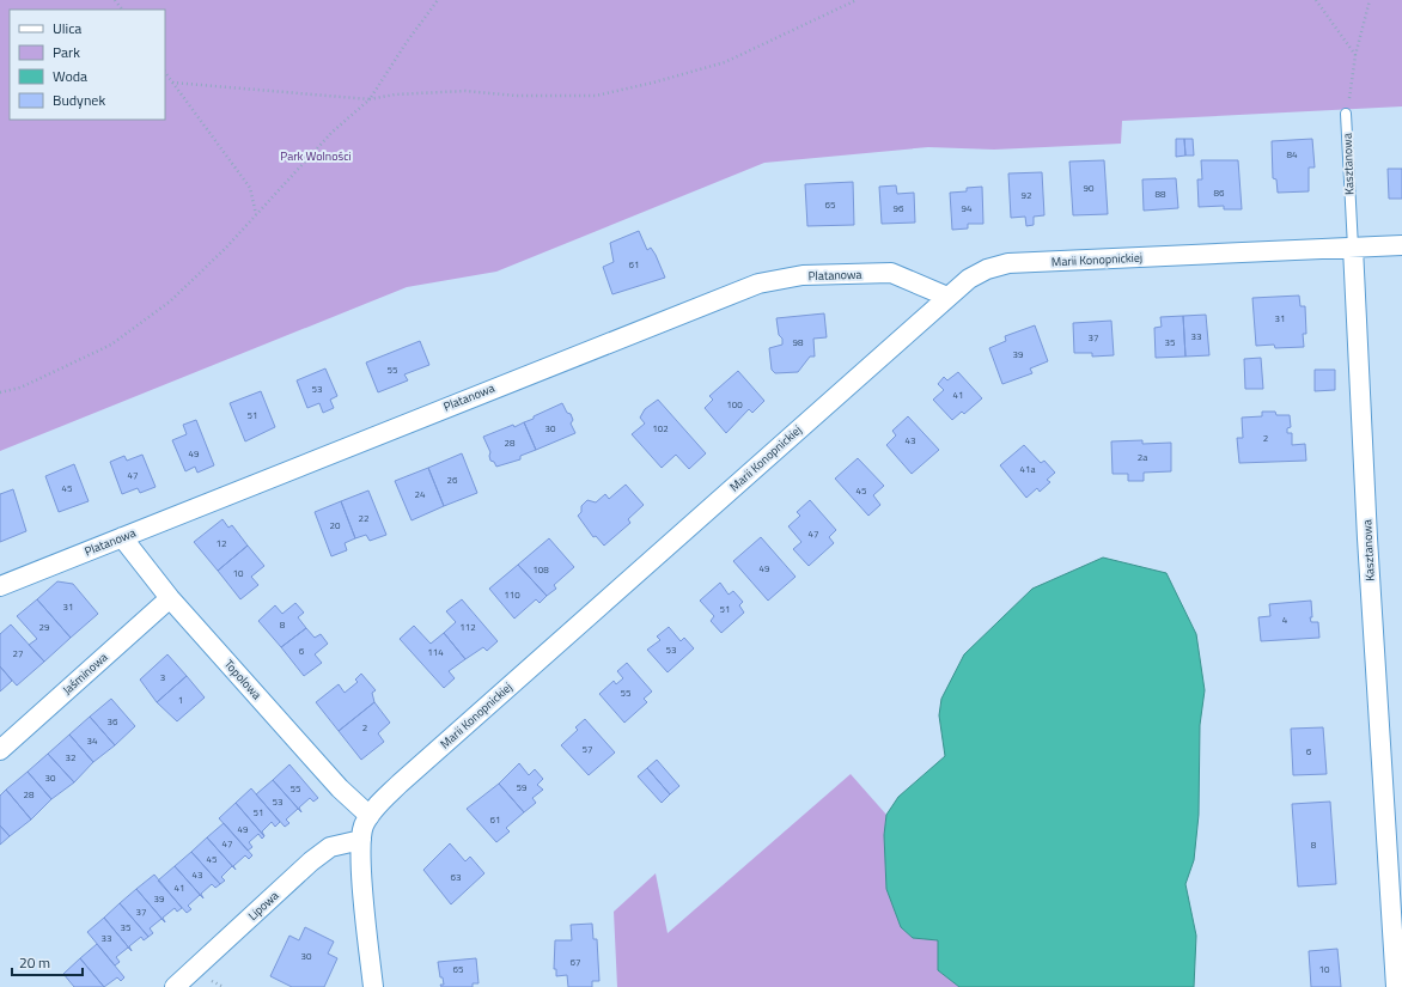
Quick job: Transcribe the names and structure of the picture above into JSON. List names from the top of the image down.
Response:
{
  "streets": {
    "street": [
      "Kasztanowa",
      "Marii Konopnickiej",
      "Platanowa",
      "Jaśminowa",
      "Topolowa",
      "Lipowa"
    ]
  },
  "crossings": [
    ["Kasztanowa", "Marii Konopnickiej"],
    ["Marii Konopnickiej", "Platanowa"],
    ["Marii Konopnickiej", "Topolowa"],
    ["Marii Konopnickiej", "Lipowa"],
    ["Platanowa", "Topolowa"],
    ["Jaśminowa", "Topolowa"]
  ],
  "parks": ["Park Wolności"],
  "house_numbers": [
    "84",
    "90",
    "86",
    "88",
    "92",
    "65",
    "96",
    "94",
    "61",
    "31",
    "33",
    "37",
    "98",
    "35",
    "39",
    "55",
    "53",
    "41",
    "100",
    "51",
    "30",
    "102",
    "2",
    "43",
    "28",
    "49",
    "2a",
    "41a",
    "47",
    "26",
    "45",
    "45",
    "24",
    "22",
    "20",
    "47",
    "12",
    "49",
    "108",
    "10",
    "110",
    "31",
    "51",
    "4",
    "8",
    "29",
    "112",
    "53",
    "6",
    "114",
    "27",
    "3",
    "55",
    "1",
    "36",
    "2",
    "34",
    "57",
    "6",
    "32",
    "30",
    "59",
    "55",
    "28",
    "53",
    "51",
    "61",
    "49",
    "47",
    "8",
    "45",
    "43",
    "63",
    "41",
    "39",
    "37",
    "35",
    "33",
    "30",
    "67",
    "65",
    "10"
  ],
  "legend": [
    "Ulica",
    "Park",
    "Woda",
    "Budynek"
  ],
  "scale_bar": "20 m"
}
